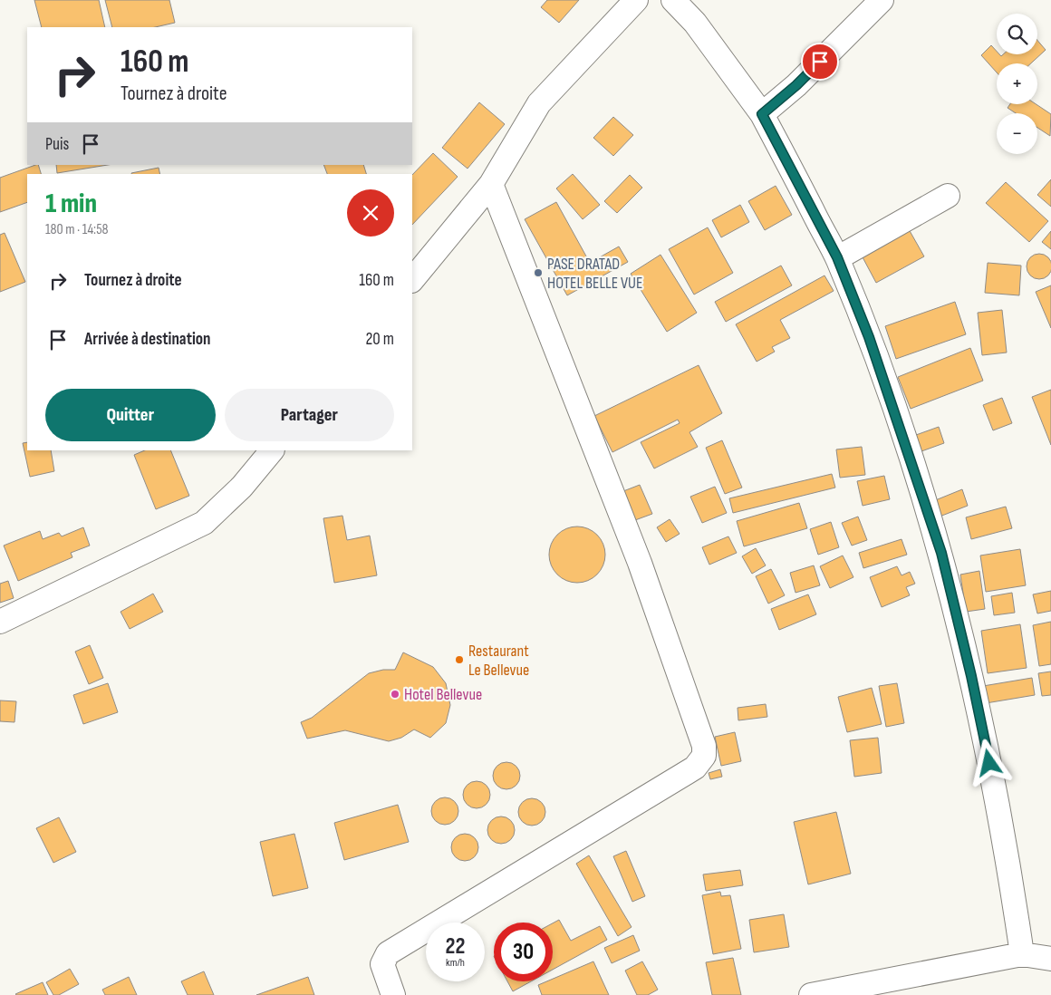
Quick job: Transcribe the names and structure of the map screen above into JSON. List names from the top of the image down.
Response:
{
  "places": ["PASE DRATAD HOTEL BELLE VUE", "Restaurant Le Bellevue", "Hotel Bellevue"],
  "page": {
    "map_buttons": ["+", "−"],
    "turn": ["160 m", "Tournez à droite"],
    "then": "Puis",
    "heading": ["1 min", "180 m · 14:58"],
    "list": [
      {
        "name": "Tournez à droite",
        "value": "160 m"
      },
      {
        "name": "Arrivée à destination",
        "value": "20 m"
      }
    ],
    "buttons": ["Quitter", "Partager"],
    "speed": "22 km/h",
    "limit": "30"
  }
}
